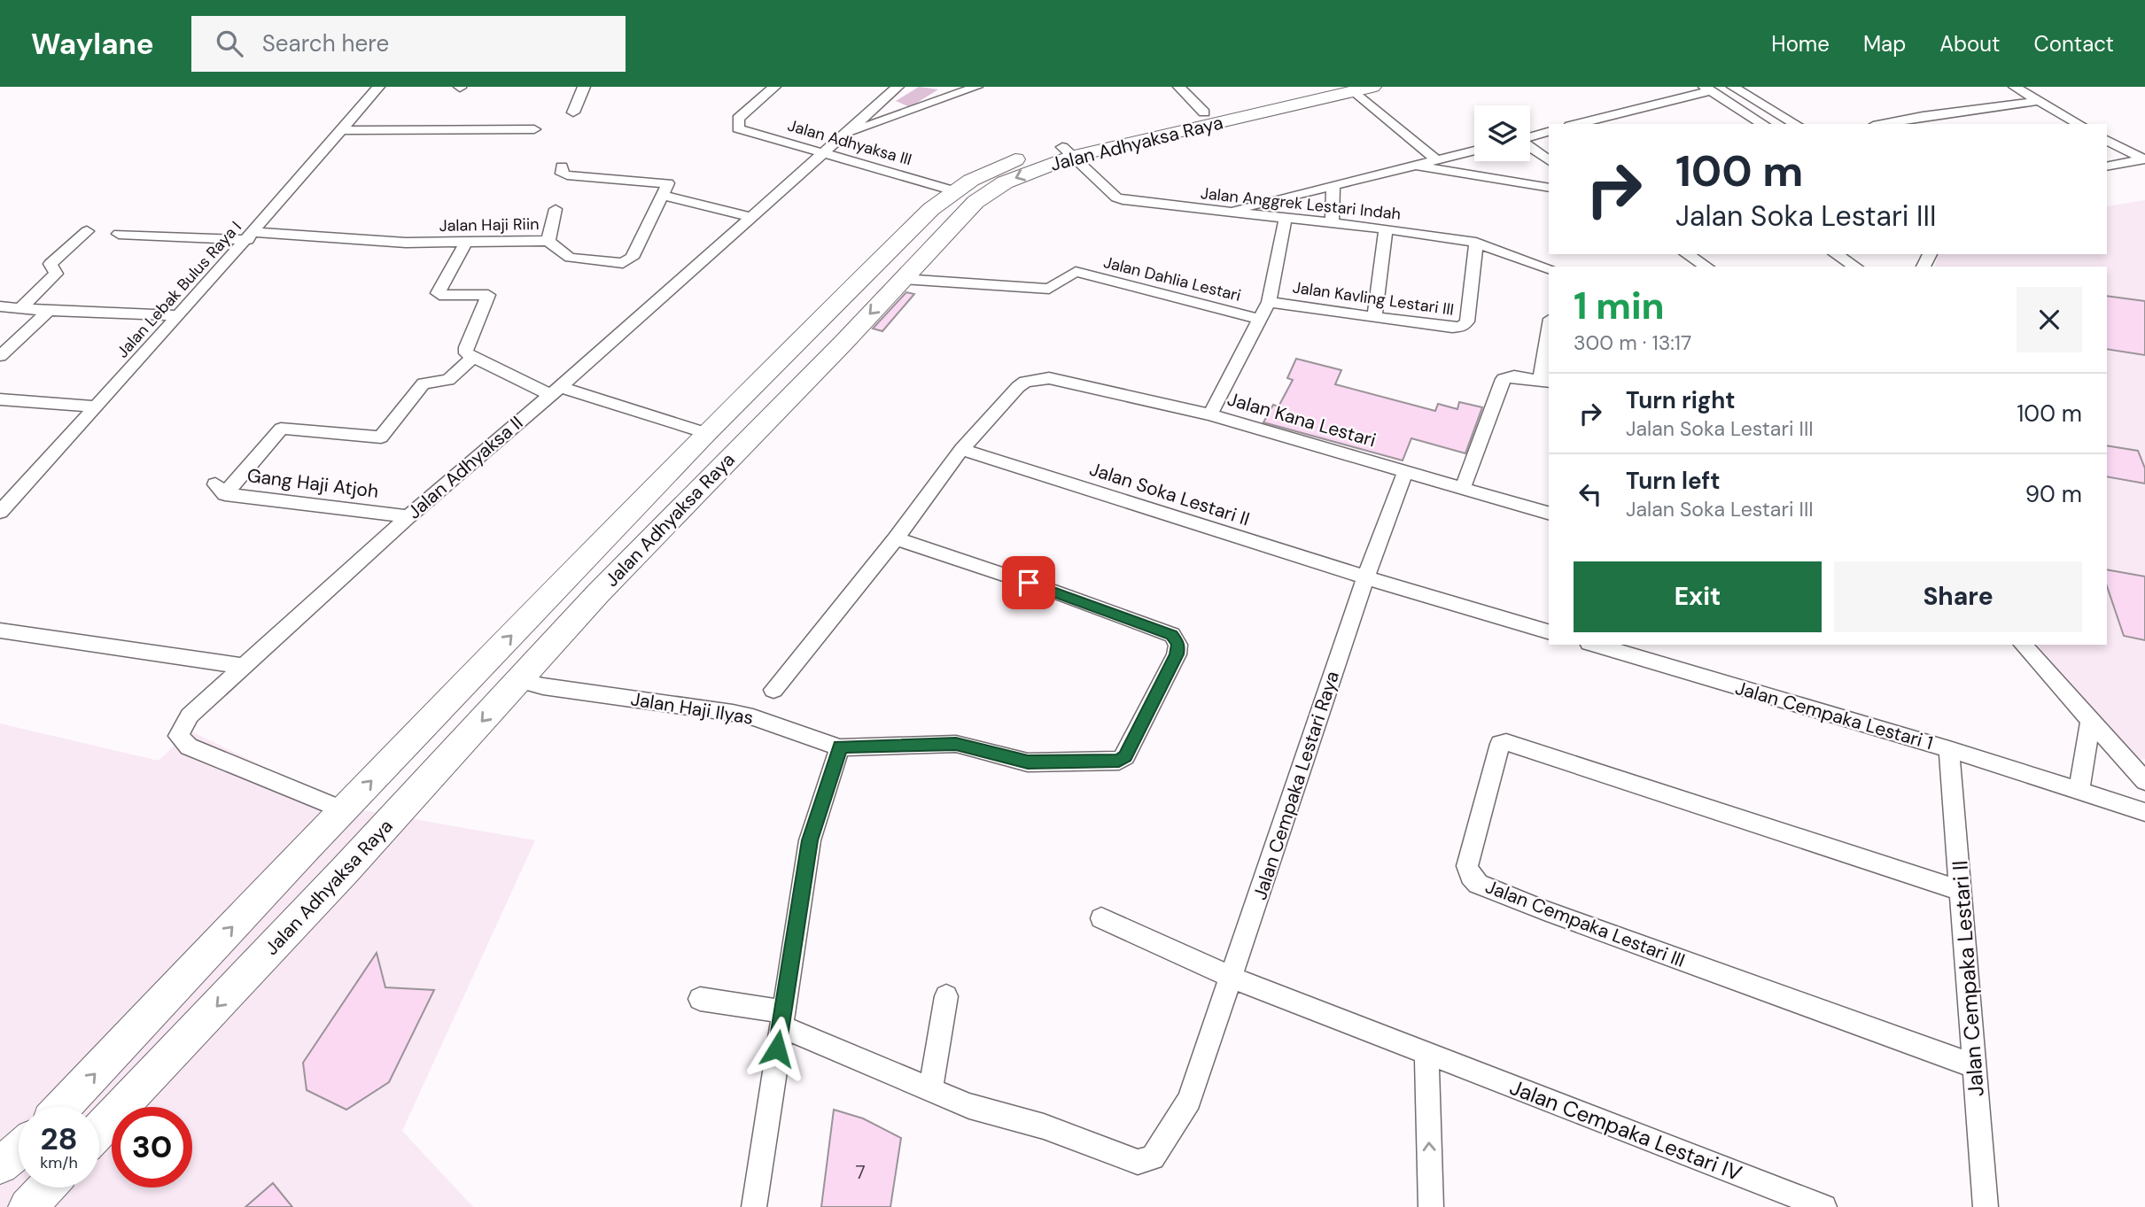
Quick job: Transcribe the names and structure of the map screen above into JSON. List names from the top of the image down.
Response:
{
  "streets": {
    "main road": ["Jalan Adhyaksa Raya"],
    "street": [
      "Jalan Adhyaksa III",
      "Jalan Anggrek Lestari Indah",
      "Jalan Haji Riin",
      "Jalan Dahlia Lestari",
      "Jalan Lebak Bulus Raya I",
      "Jalan Kavling Lestari III",
      "Jalan Kana Lestari",
      "Jalan Adhyaksa II",
      "Gang Haji Atjoh",
      "Jalan Soka Lestari II",
      "Jalan Haji Ilyas",
      "Jalan Cempaka Lestari 1",
      "Jalan Cempaka Lestari Raya",
      "Jalan Cempaka Lestari III",
      "Jalan Cempaka Lestari II",
      "Jalan Cempaka Lestari IV"
    ]
  },
  "crossings": [
    ["Jalan Adhyaksa III", "Jalan Adhyaksa Raya"],
    ["Jalan Adhyaksa III", "Jalan Adhyaksa II"],
    ["Jalan Adhyaksa Raya", "Jalan Anggrek Lestari Indah"],
    ["Jalan Adhyaksa Raya", "Jalan Dahlia Lestari"],
    ["Jalan Adhyaksa Raya", "Jalan Adhyaksa II"],
    ["Jalan Adhyaksa Raya", "Jalan Haji Ilyas"],
    ["Jalan Anggrek Lestari Indah", "Jalan Kavling Lestari III"],
    ["Jalan Haji Riin", "Jalan Lebak Bulus Raya I"],
    ["Jalan Kana Lestari", "Jalan Soka Lestari II"],
    ["Jalan Kana Lestari", "Jalan Cempaka Lestari Raya"],
    ["Jalan Adhyaksa II", "Gang Haji Atjoh"],
    ["Jalan Soka Lestari II", "Jalan Cempaka Lestari Raya"],
    ["Jalan Cempaka Lestari 1", "Jalan Cempaka Lestari II"],
    ["Jalan Cempaka Lestari Raya", "Jalan Cempaka Lestari IV"],
    ["Jalan Cempaka Lestari III", "Jalan Cempaka Lestari II"]
  ],
  "house_numbers": ["7"],
  "page": {
    "header": "Waylane",
    "search": "Search here",
    "nav": [
      "Home",
      "Map",
      "About",
      "Contact"
    ],
    "turn": ["100 m", "Jalan Soka Lestari III"],
    "heading": ["1 min", "300 m · 13:17"],
    "list": [
      {
        "name": "Turn right",
        "note": "Jalan Soka Lestari III",
        "value": "100 m"
      },
      {
        "name": "Turn left",
        "note": "Jalan Soka Lestari III",
        "value": "90 m"
      }
    ],
    "buttons": ["Exit", "Share"],
    "speed": "28 km/h",
    "limit": "30"
  }
}
